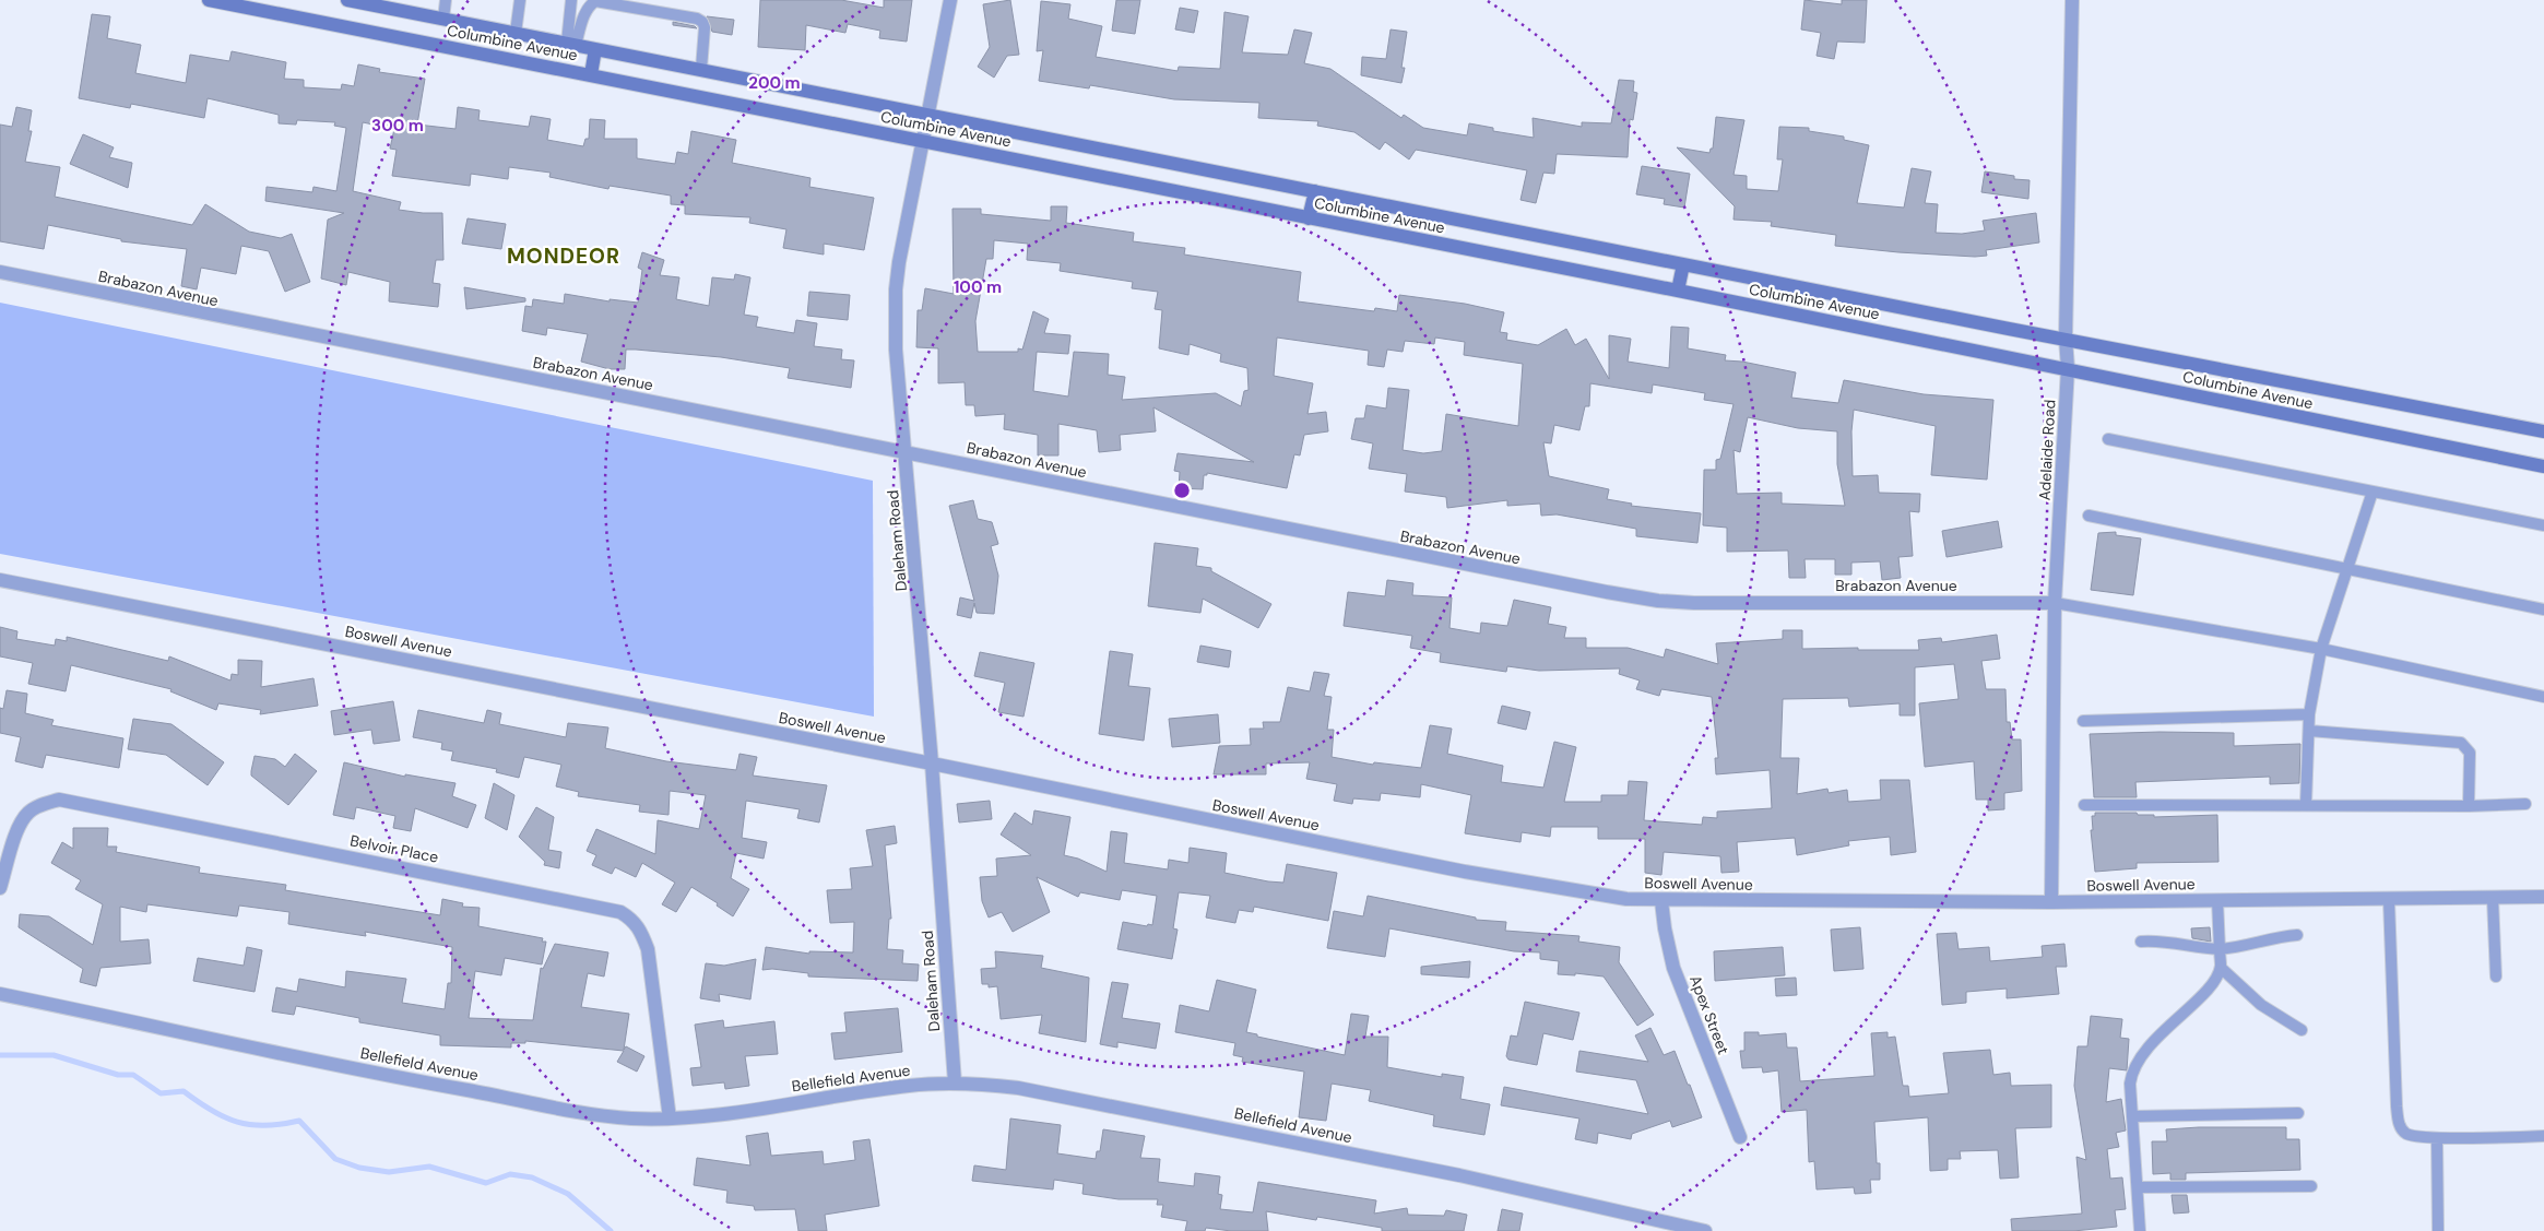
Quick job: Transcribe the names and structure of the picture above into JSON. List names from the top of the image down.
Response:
{
  "streets": {
    "main road": ["Columbine Avenue"],
    "street": [
      "Brabazon Avenue",
      "Adelaide Road",
      "Daleham Road",
      "Boswell Avenue",
      "Belvoir Place",
      "Apex Street",
      "Bellefield Avenue"
    ]
  },
  "crossings": [
    ["Columbine Avenue", "Adelaide Road"],
    ["Columbine Avenue", "Daleham Road"],
    ["Brabazon Avenue", "Adelaide Road"],
    ["Brabazon Avenue", "Daleham Road"],
    ["Adelaide Road", "Boswell Avenue"],
    ["Daleham Road", "Boswell Avenue"],
    ["Daleham Road", "Bellefield Avenue"],
    ["Boswell Avenue", "Apex Street"],
    ["Belvoir Place", "Bellefield Avenue"]
  ],
  "districts": ["MONDEOR"],
  "rings": ["200 m", "300 m", "100 m"]
}
